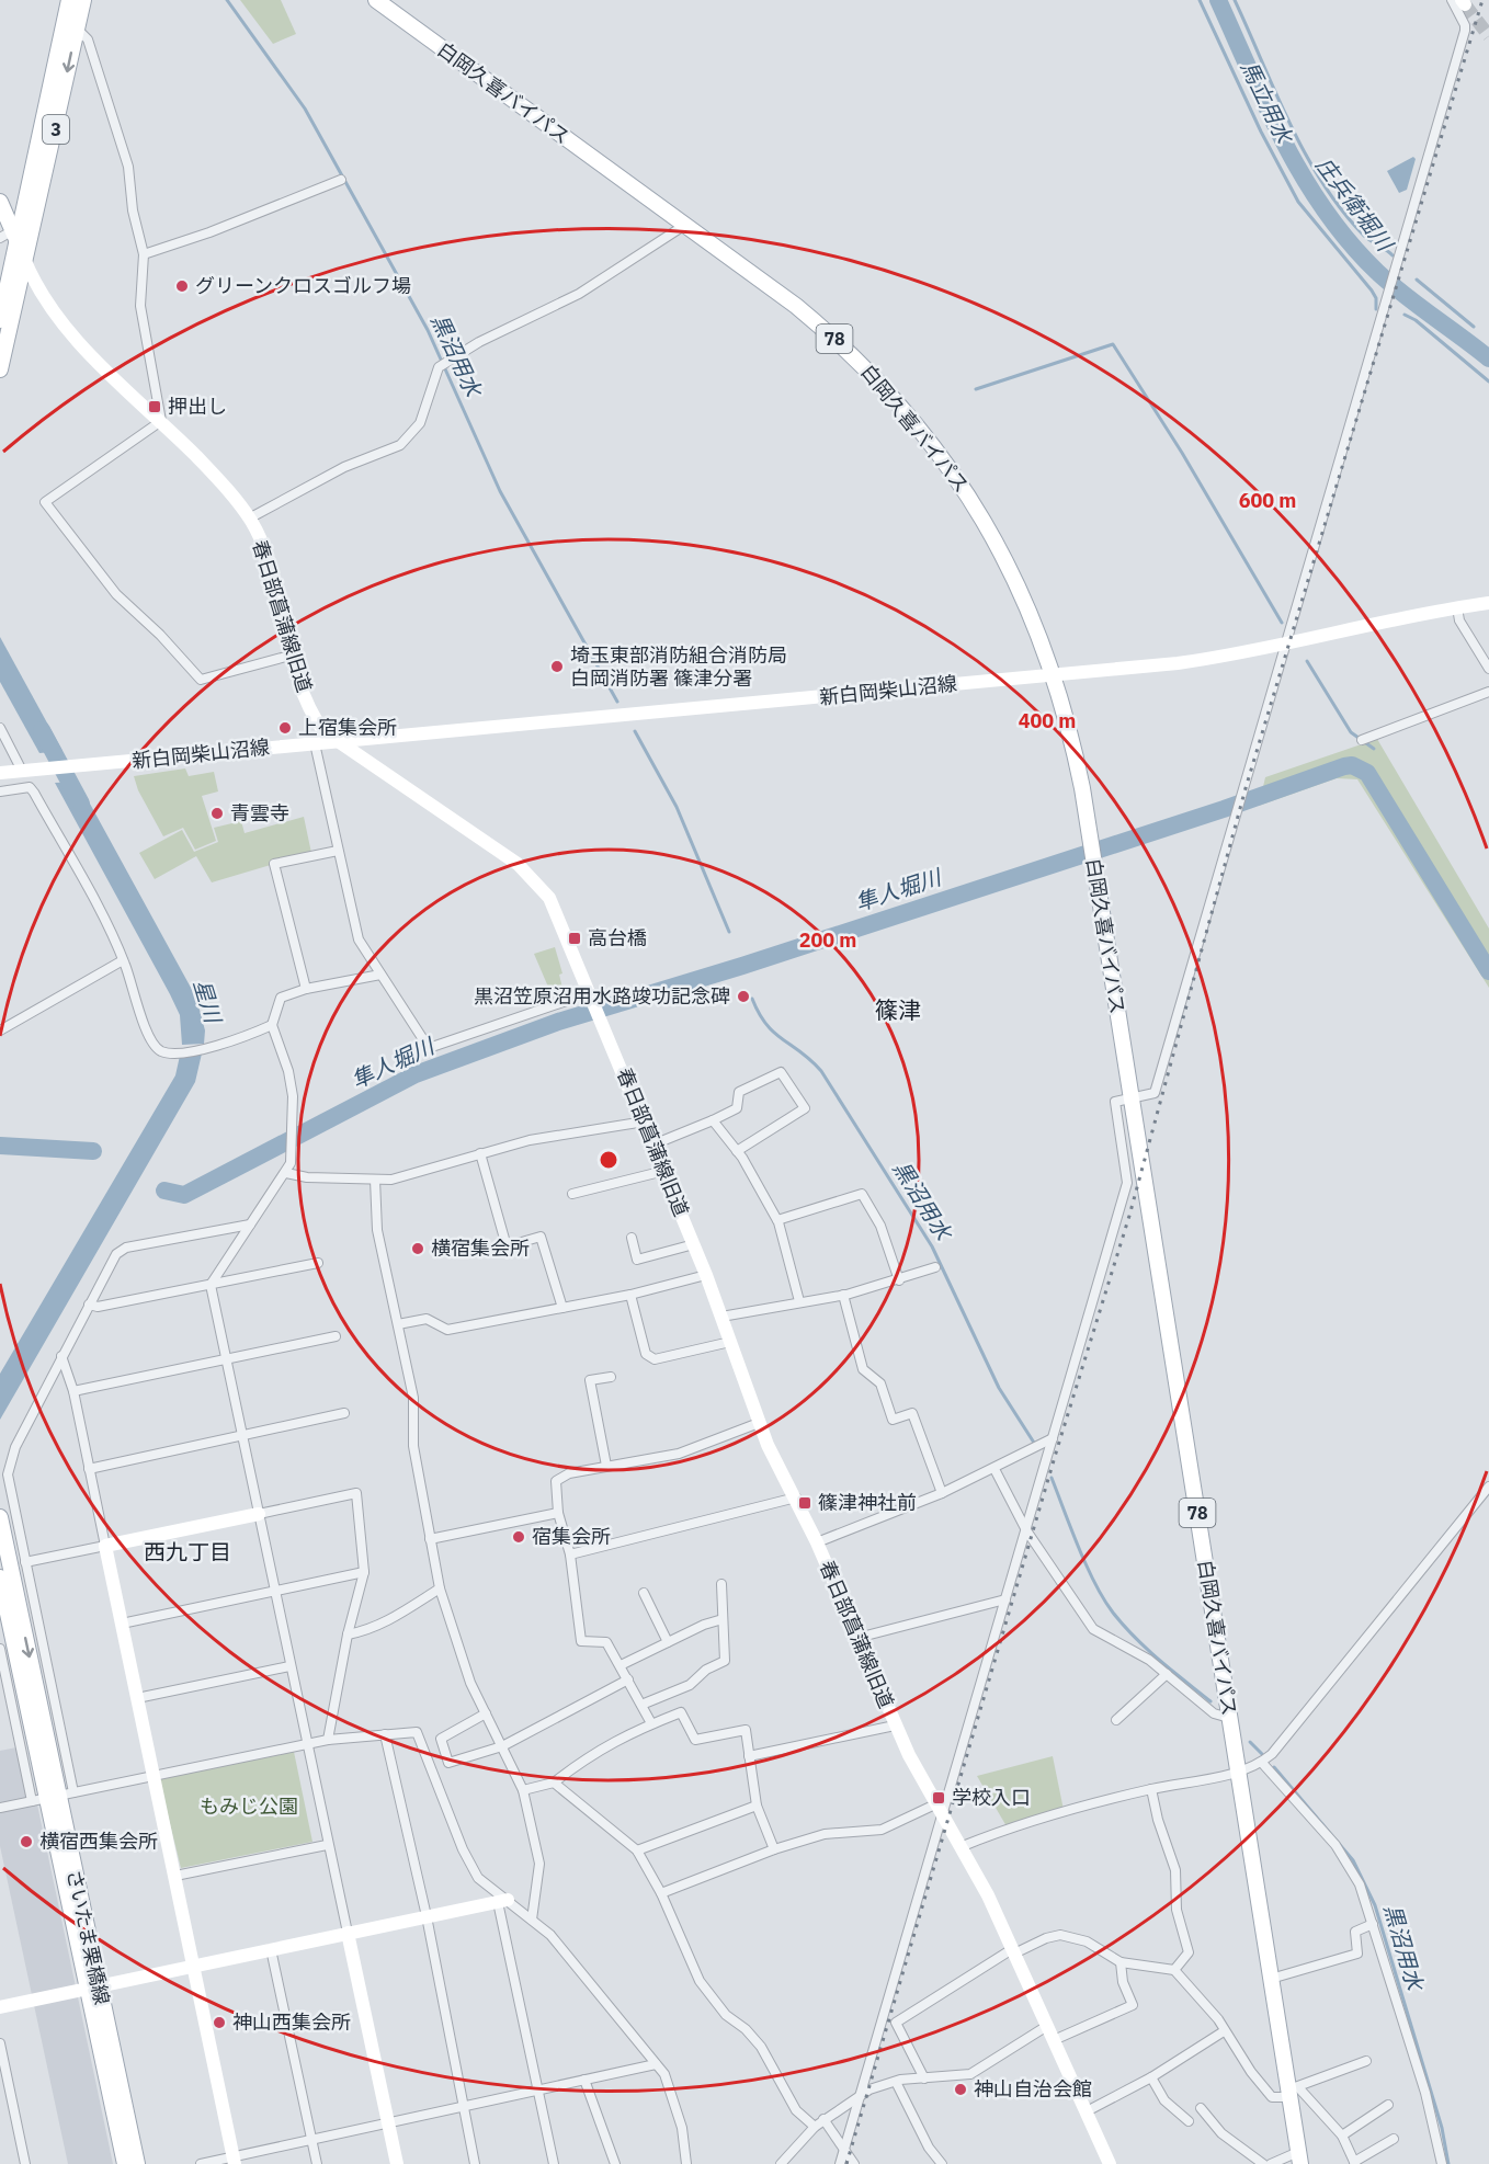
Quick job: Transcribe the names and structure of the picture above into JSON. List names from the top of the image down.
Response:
{
  "streets": {
    "main road": [
      "白岡久喜バイパス",
      "3",
      "78",
      "さいたま栗橋線"
    ],
    "street": ["春日部菖蒲線旧道", "新白岡柴山沼線"]
  },
  "crossings": [
    ["白岡久喜バイパス", "新白岡柴山沼線"],
    ["3", "春日部菖蒲線旧道"],
    ["春日部菖蒲線旧道", "新白岡柴山沼線"]
  ],
  "districts": ["篠津", "西九丁目"],
  "water": [
    "馬立用水",
    "庄兵衛堀川",
    "黒沼用水",
    "隼人堀川",
    "星川"
  ],
  "parks": ["もみじ公園"],
  "places": {
    "other": [
      "グリーンクロスゴルフ場",
      "埼玉東部消防組合消防局 白岡消防署 篠津分署",
      "上宿集会所",
      "青雲寺",
      "黒沼笠原沼用水路竣功記念碑",
      "横宿集会所",
      "宿集会所",
      "横宿西集会所",
      "神山西集会所",
      "神山自治会館"
    ],
    "transit": [
      "押出し",
      "高台橋",
      "篠津神社前",
      "学校入口"
    ]
  },
  "rings": ["600 m", "400 m", "200 m"]
}
